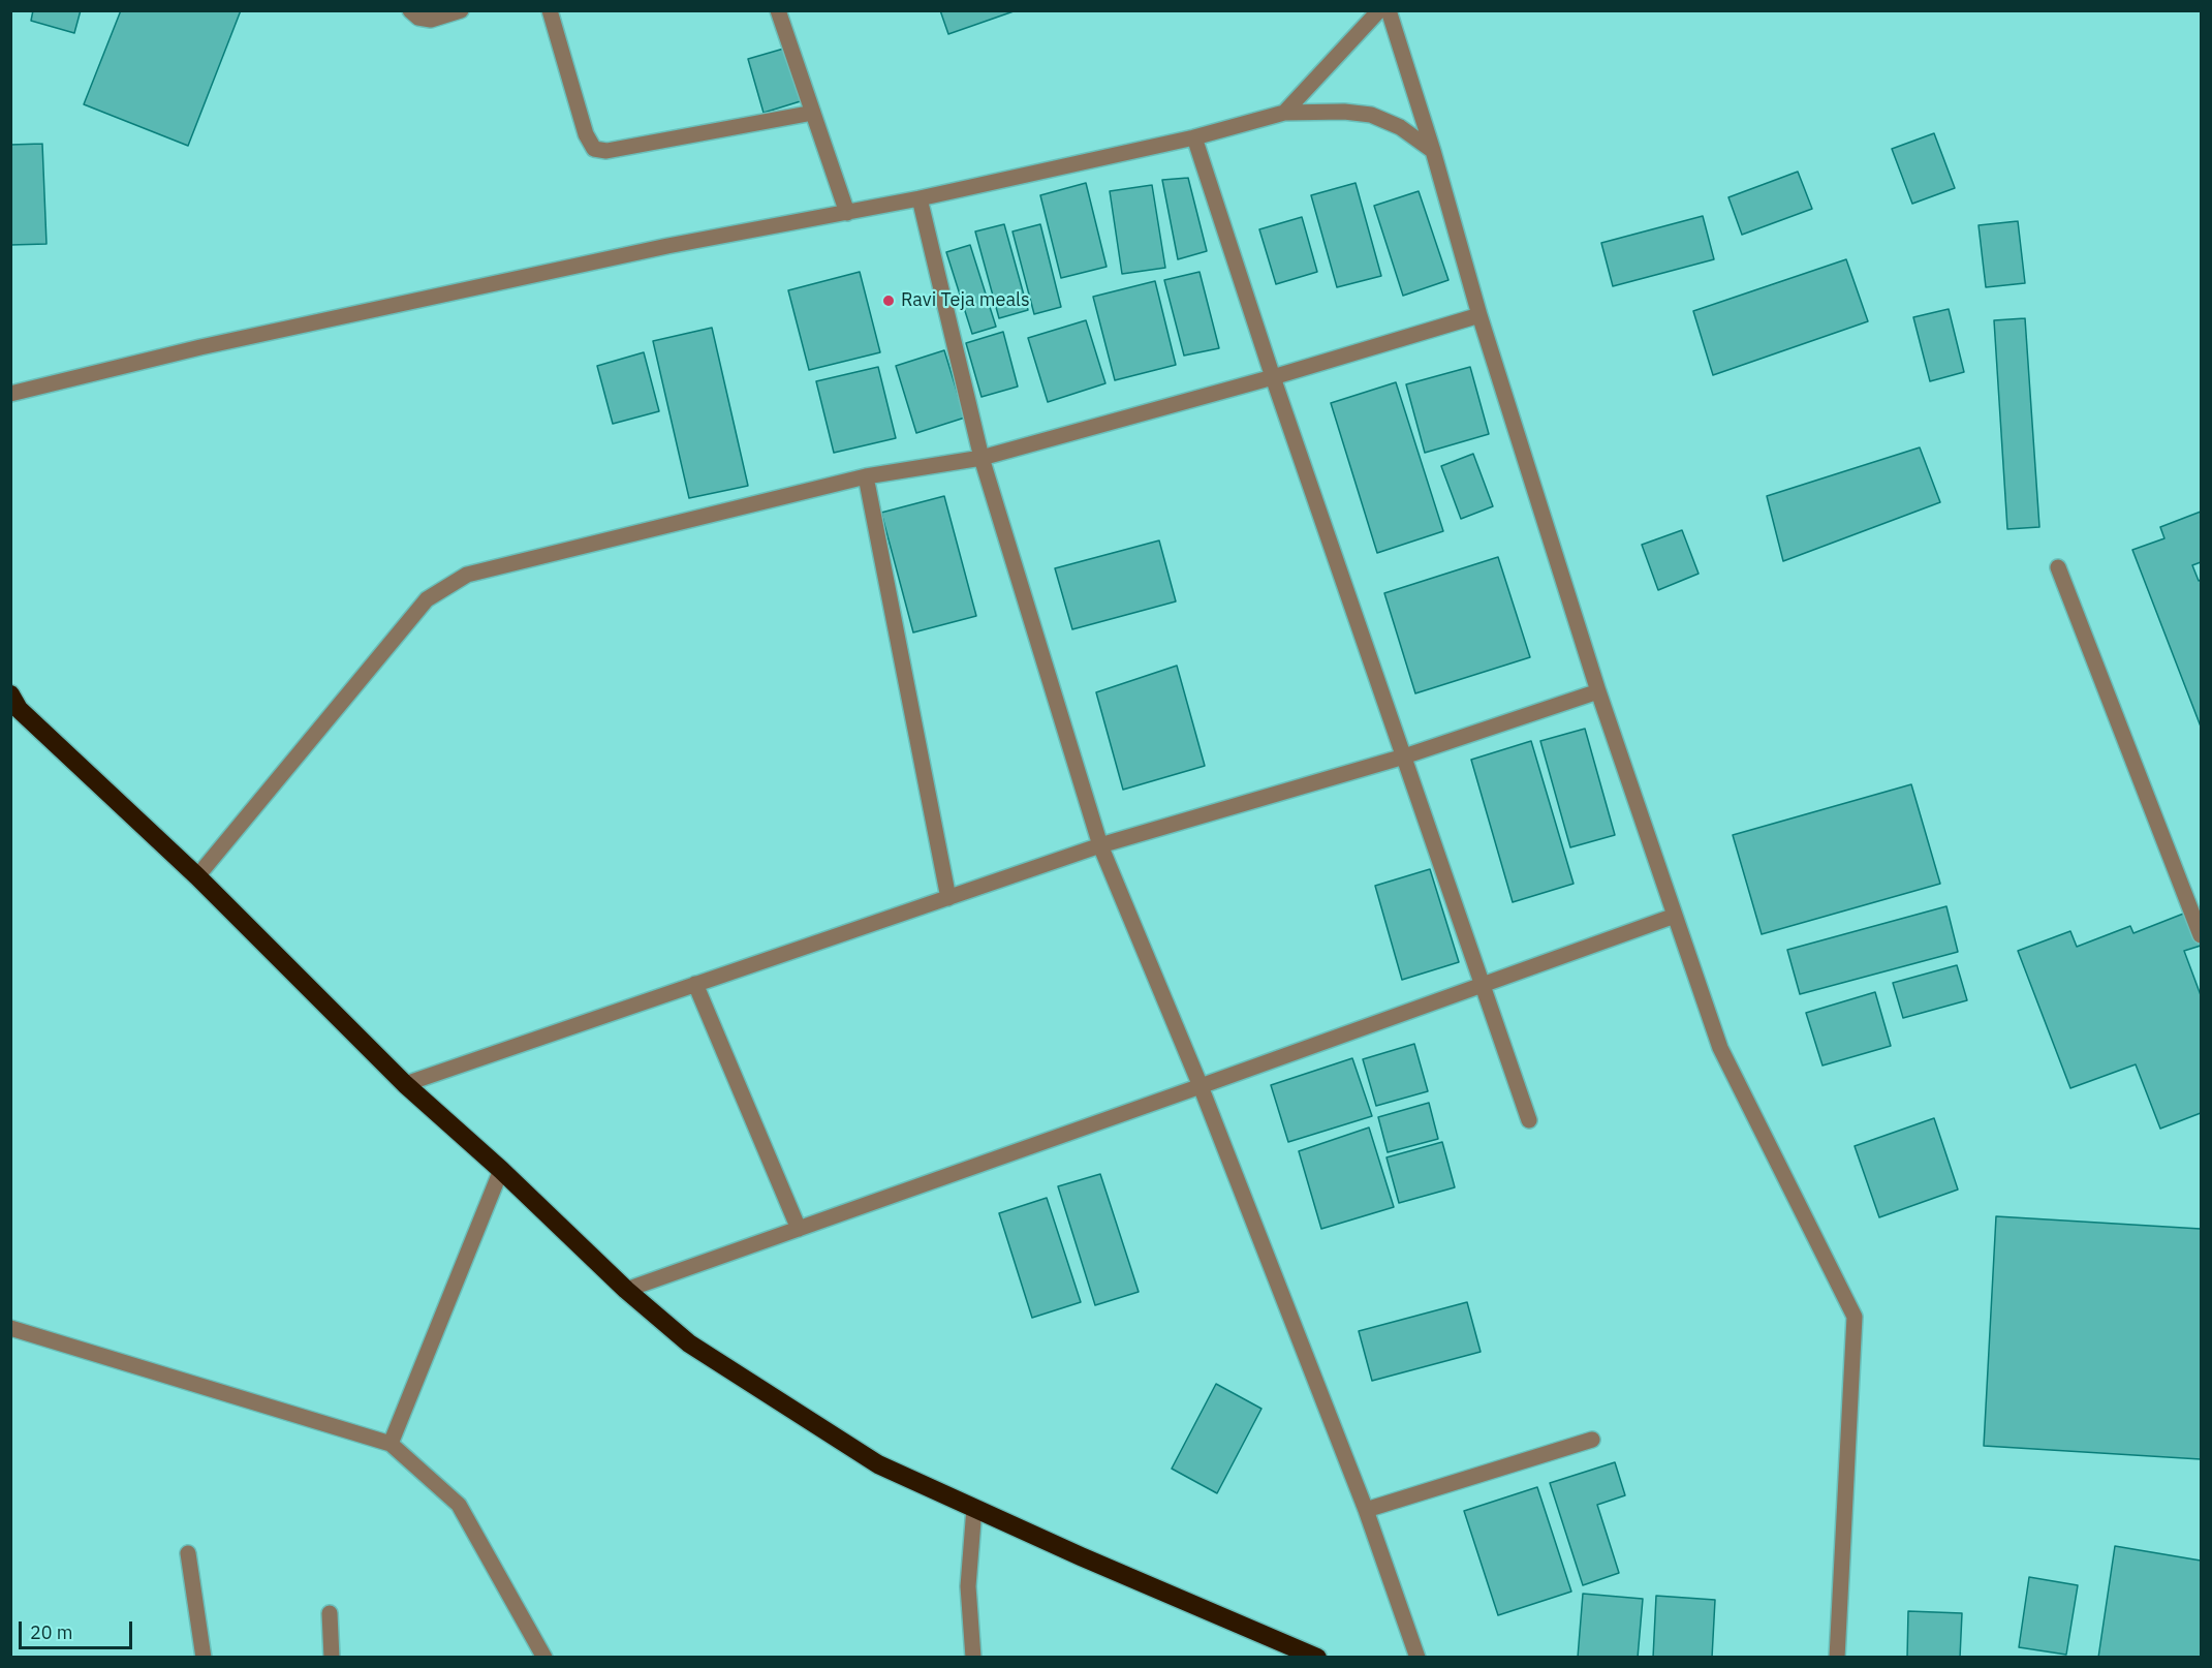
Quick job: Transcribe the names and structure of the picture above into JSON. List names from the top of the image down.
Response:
{
  "places": ["Ravi Teja meals"],
  "scale_bar": "20 m"
}
